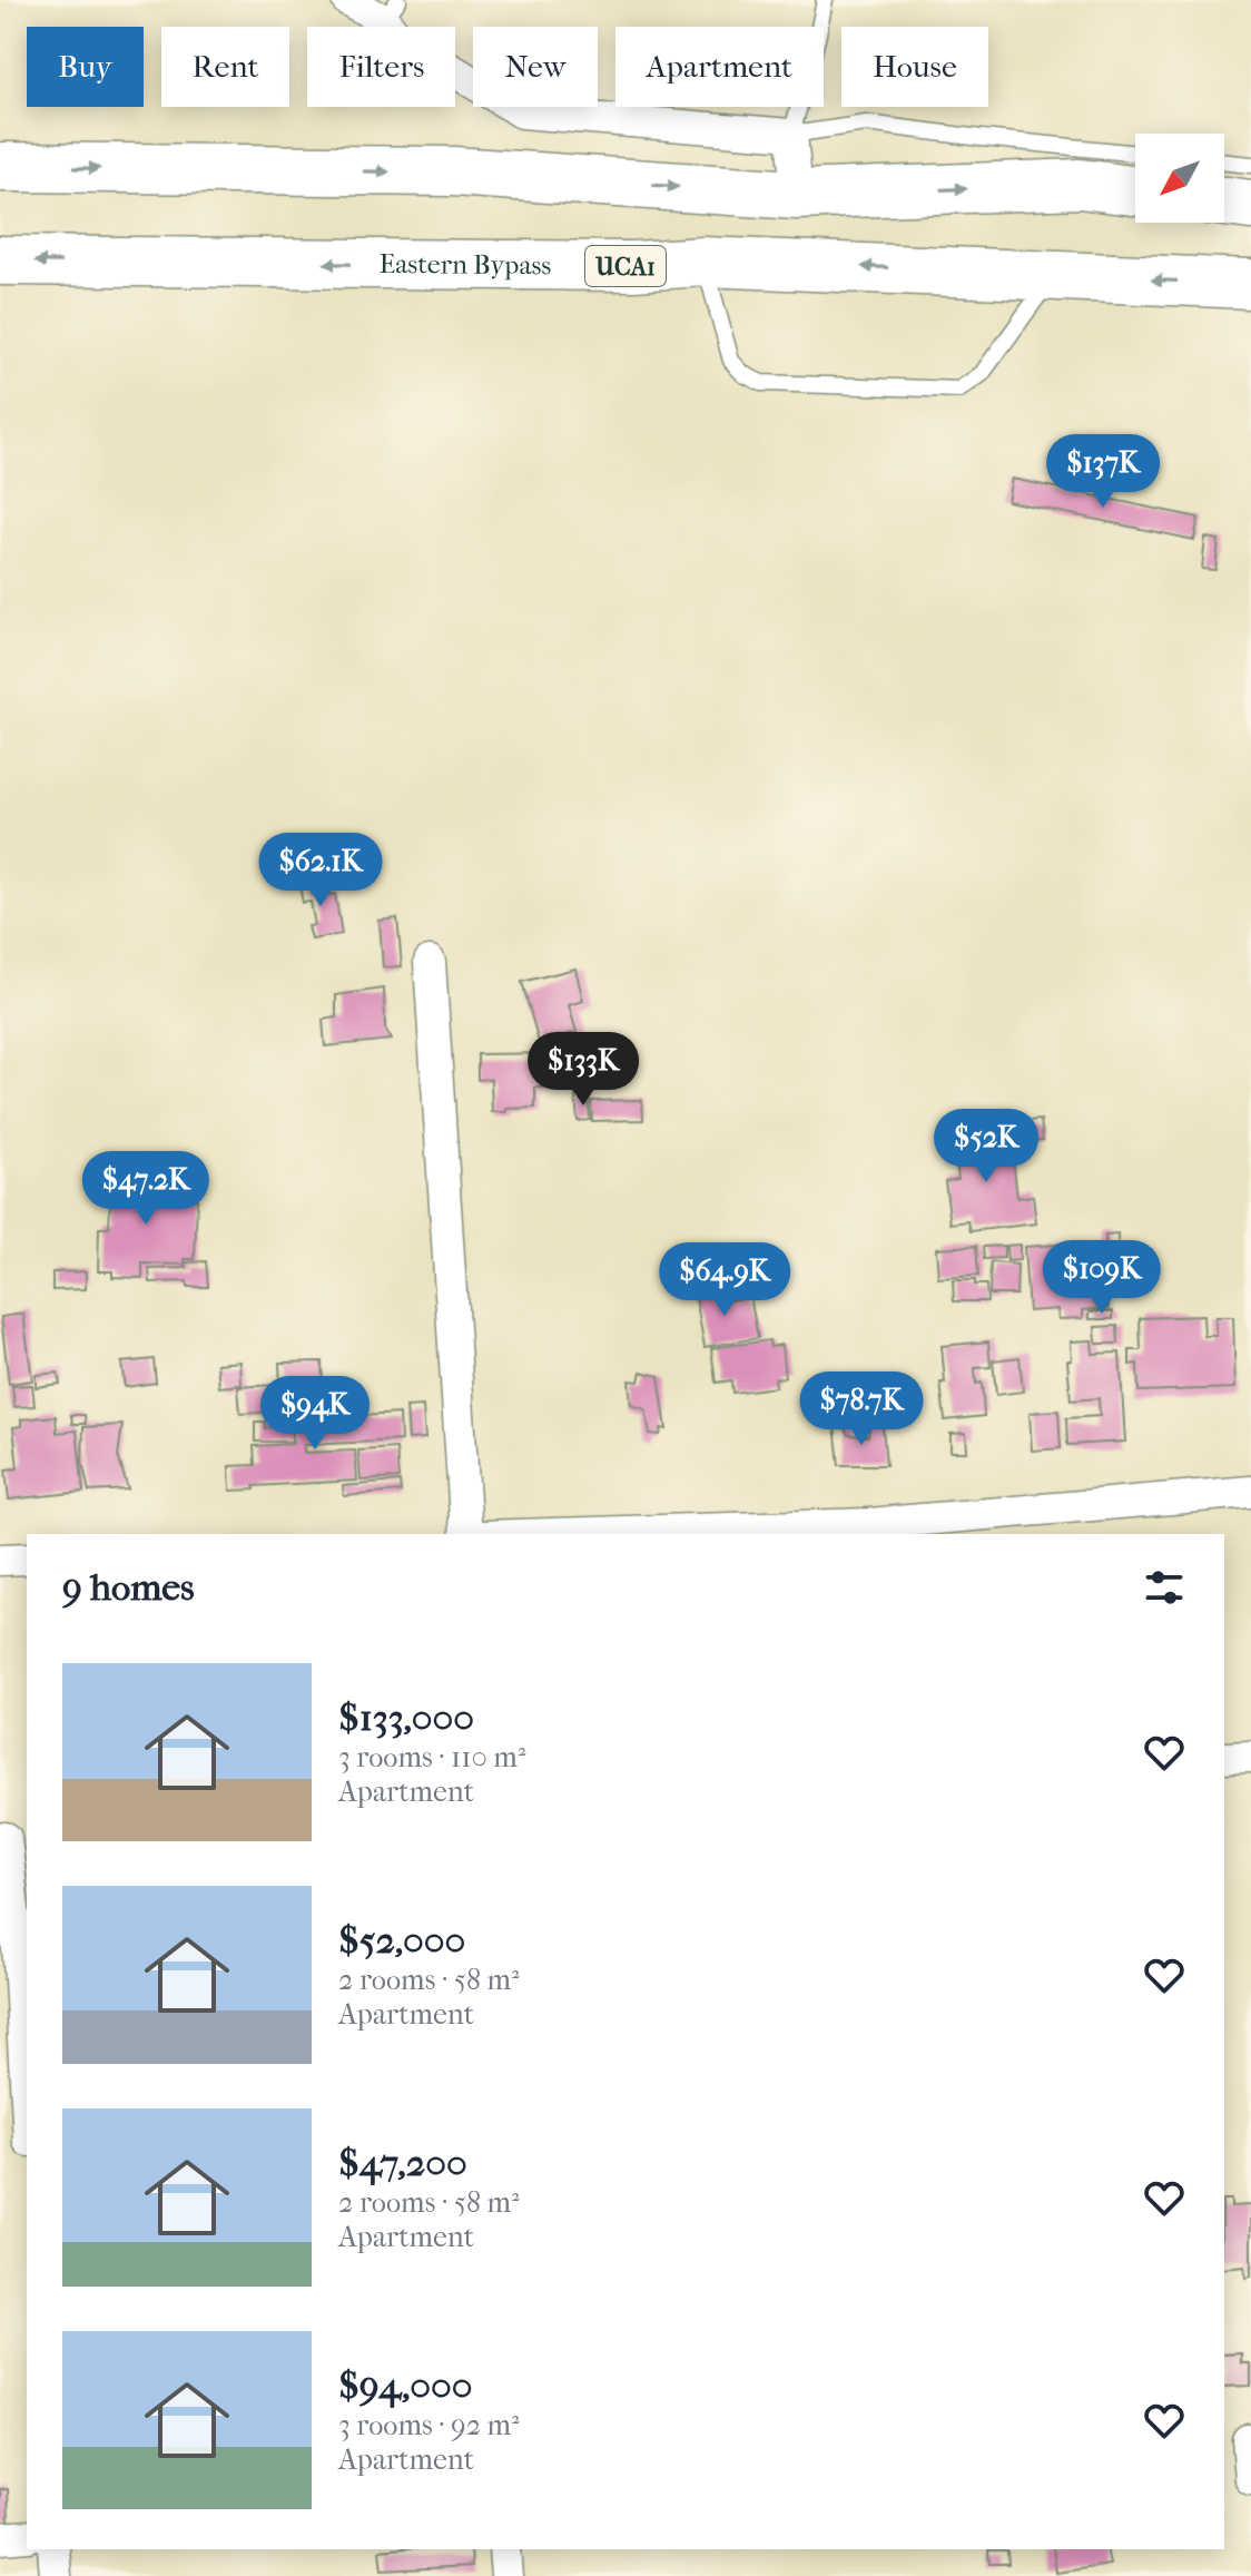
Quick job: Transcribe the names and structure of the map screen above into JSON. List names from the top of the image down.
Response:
{
  "streets": {
    "main road": ["Eastern Bypass", "UCA1"]
  },
  "north": "bottom left",
  "page": {
    "chip": [
      "Buy",
      "Rent",
      "Filters",
      "New",
      "Apartment",
      "House"
    ],
    "price": [
      "$137K",
      "$62.1K",
      "$133K",
      "$52K",
      "$47.2K",
      "$109K",
      "$64.9K",
      "$78.7K",
      "$94K"
    ],
    "heading": "9 homes",
    "list": [
      {
        "name": "$133,000",
        "note": "3 rooms · 110 m² · Apartment"
      },
      {
        "name": "$52,000",
        "note": "2 rooms · 58 m² · Apartment"
      },
      {
        "name": "$47,200",
        "note": "2 rooms · 58 m² · Apartment"
      },
      {
        "name": "$94,000",
        "note": "3 rooms · 92 m² · Apartment"
      }
    ]
  }
}
